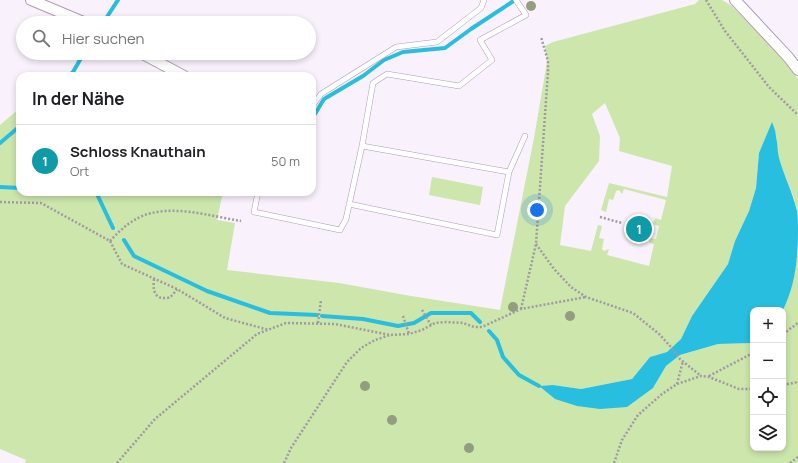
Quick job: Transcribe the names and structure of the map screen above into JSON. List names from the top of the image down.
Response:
{
  "page": {
    "search": "Hier suchen",
    "heading": "In der Nähe",
    "list": [
      {
        "mark": "1",
        "name": "Schloss Knauthain",
        "note": "Ort",
        "value": "50 m"
      }
    ],
    "pins": "1",
    "map_buttons": ["+", "−"]
  }
}
